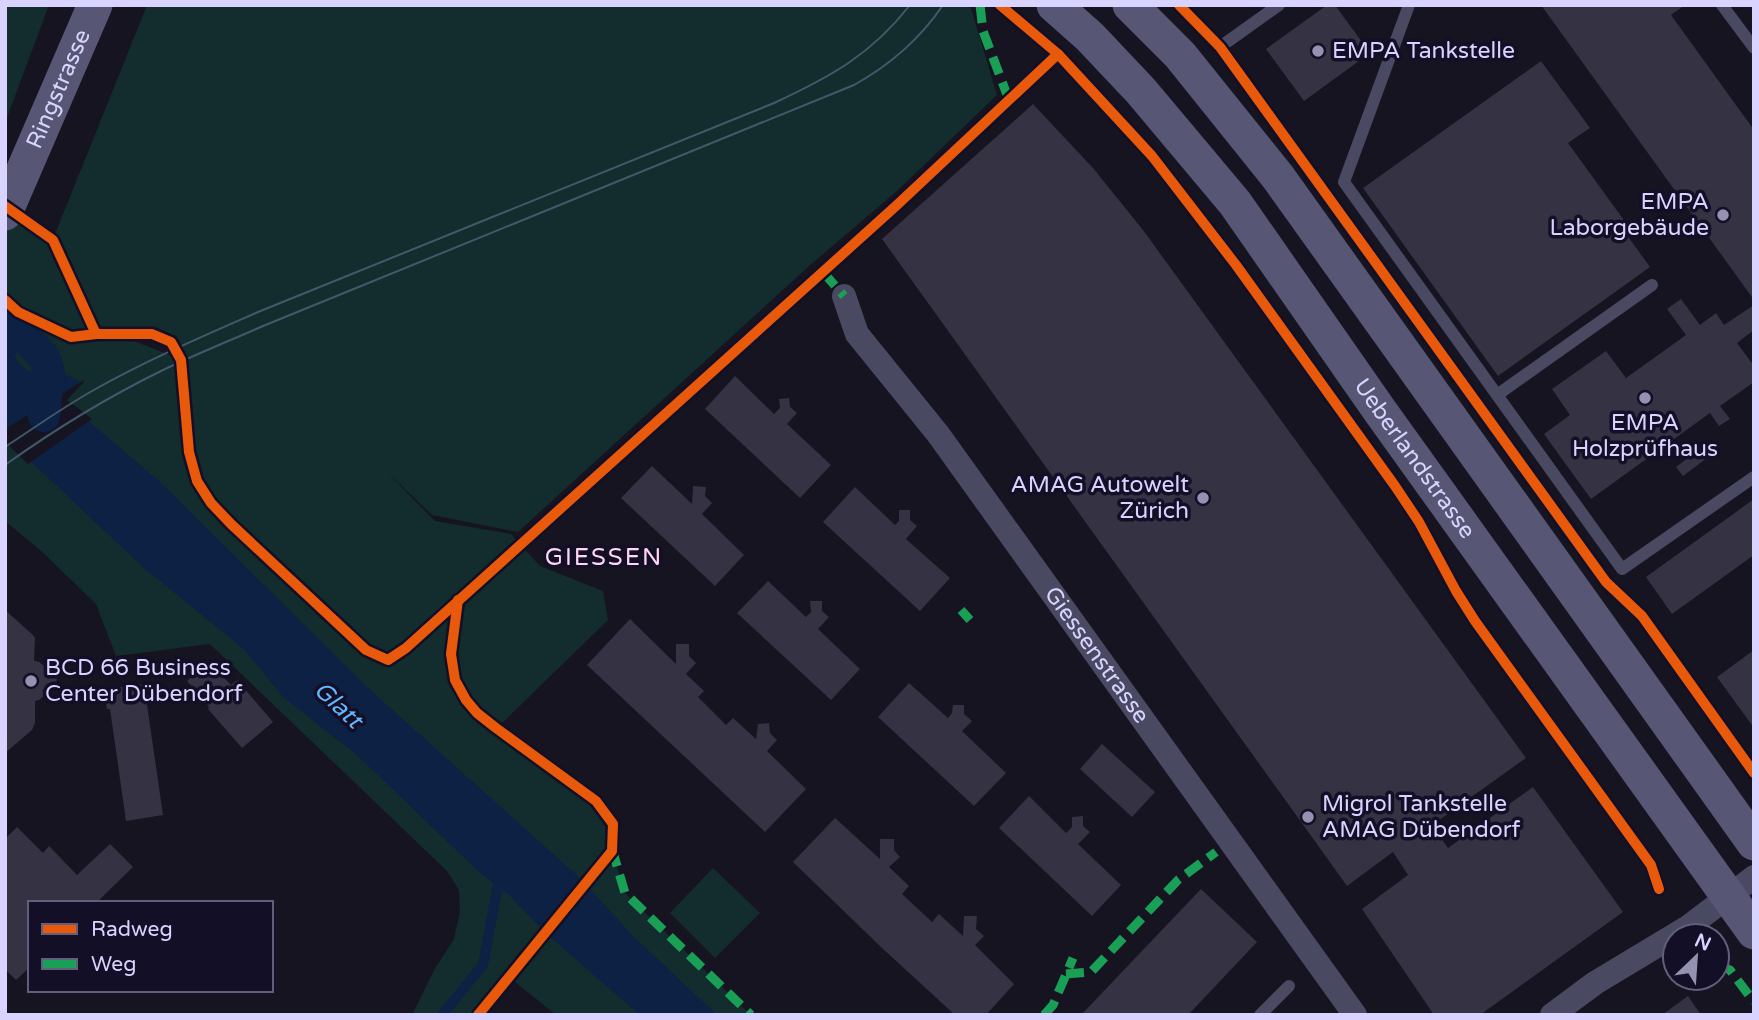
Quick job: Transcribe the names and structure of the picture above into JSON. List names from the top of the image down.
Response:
{
  "streets": {
    "main road": ["Ringstrasse", "Ueberlandstrasse"],
    "street": ["Giessenstrasse"]
  },
  "districts": ["GIESSEN"],
  "water": ["Glatt"],
  "places": [
    "EMPA Tankstelle",
    "EMPA Laborgebäude",
    "EMPA Holzprüfhaus",
    "AMAG Autowelt Zürich",
    "BCD 66 Business Center Dübendorf",
    "Migrol Tankstelle AMAG Dübendorf"
  ],
  "legend": ["Radweg", "Weg"],
  "north": "top right"
}
